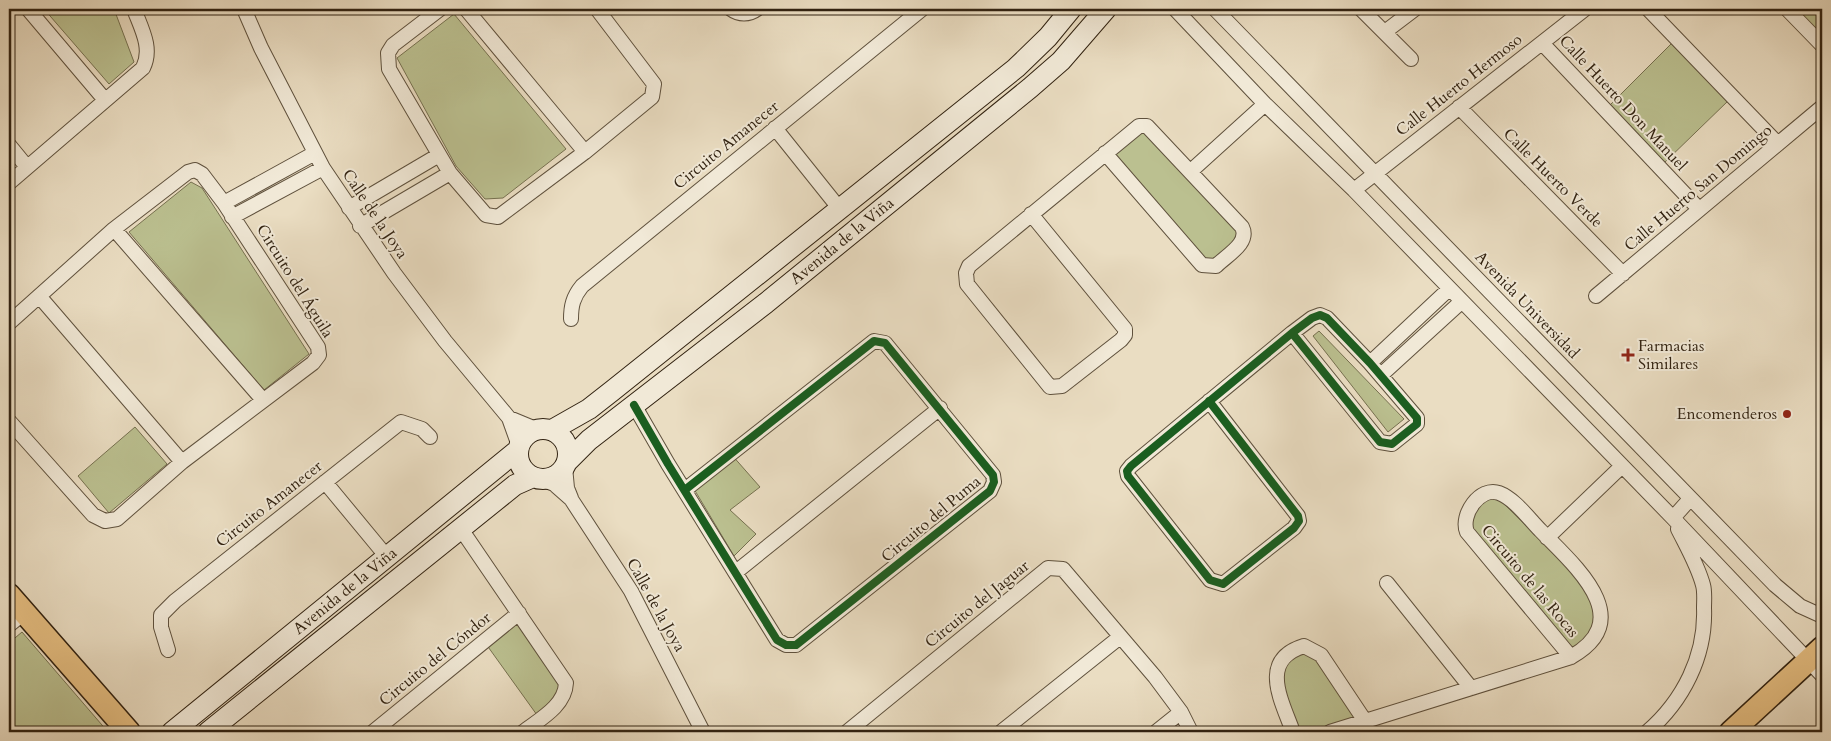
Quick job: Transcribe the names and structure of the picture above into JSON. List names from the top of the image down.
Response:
{
  "streets": {
    "street": [
      "Calle Huerto Hermoso",
      "Calle Huerto Don Manuel",
      "Circuito Amanecer",
      "Calle Huerto Verde",
      "Calle Huerto San Domingo",
      "Calle de la Joya",
      "Avenida de la Viña",
      "Circuito del Águila",
      "Avenida Universidad",
      "Circuito del Puma",
      "Circuito de las Rocas",
      "Circuito del Jaguar",
      "Circuito del Cóndor"
    ]
  },
  "crossings": [
    ["Calle Huerto Hermoso", "Calle Huerto Don Manuel"],
    ["Calle Huerto Hermoso", "Calle Huerto Verde"],
    ["Calle Huerto Hermoso", "Avenida Universidad"],
    ["Calle Huerto Don Manuel", "Calle Huerto San Domingo"],
    ["Calle Huerto Verde", "Calle Huerto San Domingo"],
    ["Calle de la Joya", "Avenida de la Viña"],
    ["Calle de la Joya", "Circuito del Águila"],
    ["Avenida de la Viña", "Circuito del Puma"]
  ],
  "places": {
    "health": ["Farmacias Similares"],
    "other": ["Encomenderos"]
  }
}
